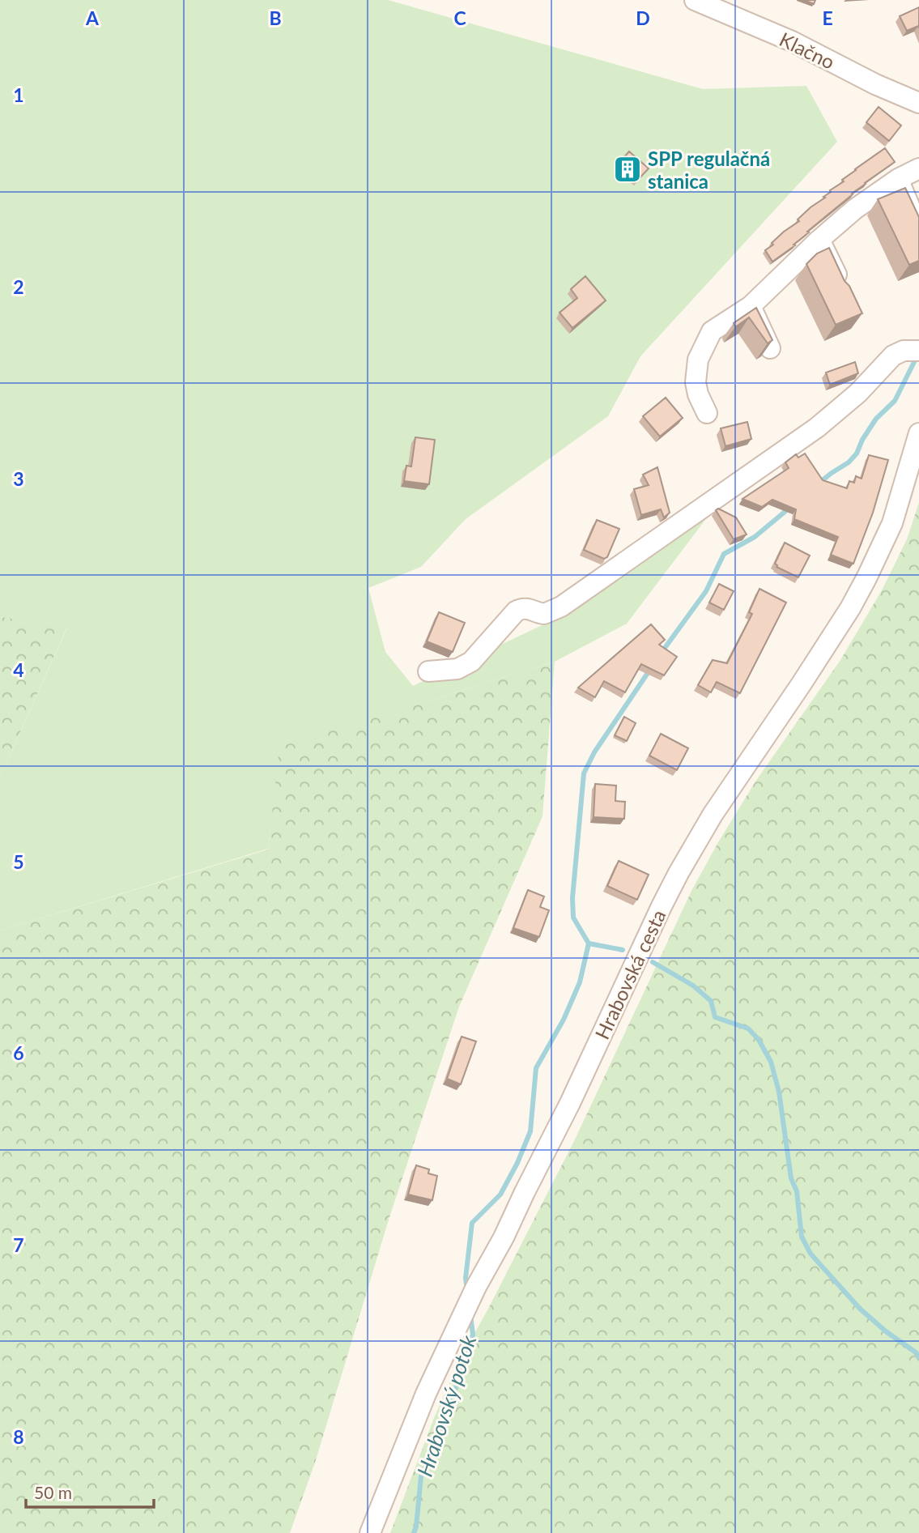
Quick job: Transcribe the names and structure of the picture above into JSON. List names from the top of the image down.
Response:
{
  "streets": {
    "street": ["Klačno", "Hrabovská cesta"]
  },
  "water": ["Hrabovský potok"],
  "places": {
    "building": ["SPP regulačná stanica"]
  },
  "scale_bar": "50 m",
  "grid": {
    "columns": [
      "A",
      "B",
      "C",
      "D",
      "E"
    ],
    "rows": [
      "1",
      "2",
      "3",
      "4",
      "5",
      "6",
      "7",
      "8"
    ]
  }
}
